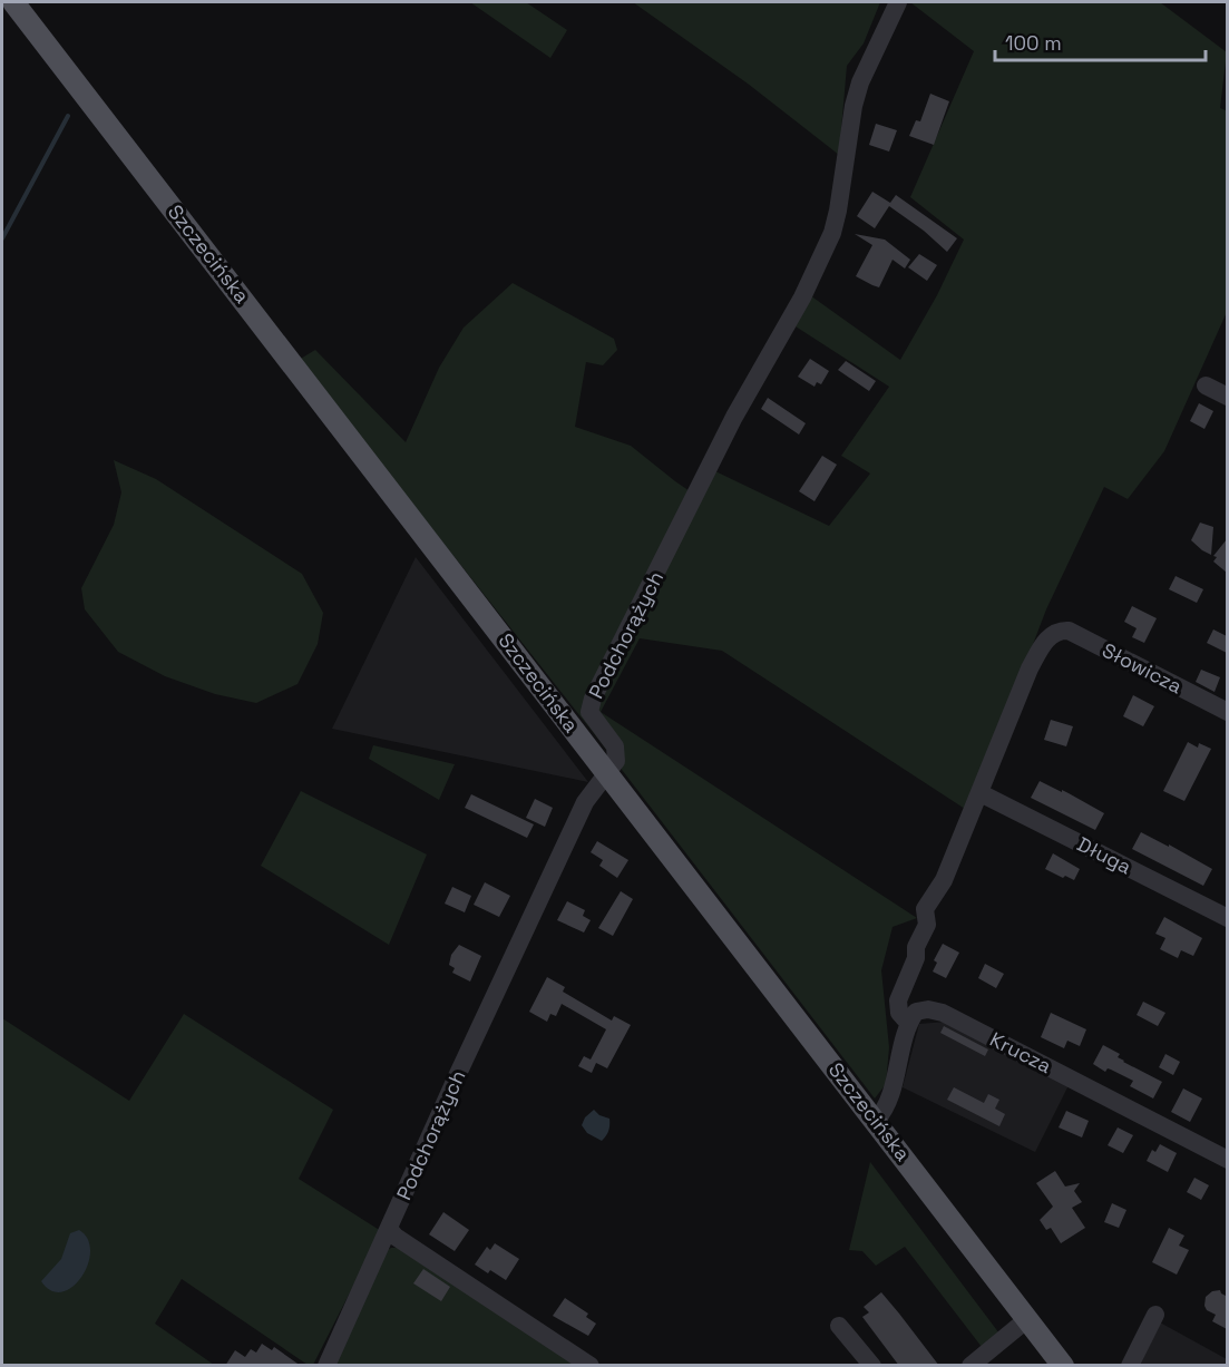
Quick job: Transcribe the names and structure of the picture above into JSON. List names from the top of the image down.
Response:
{
  "streets": {
    "main road": ["Szczecińska"],
    "street": [
      "Podchorążych",
      "Słowicza",
      "Długa",
      "Krucza"
    ]
  },
  "crossings": [
    ["Szczecińska", "Podchorążych"],
    ["Słowicza", "Długa"]
  ],
  "scale_bar": "100 m"
}
